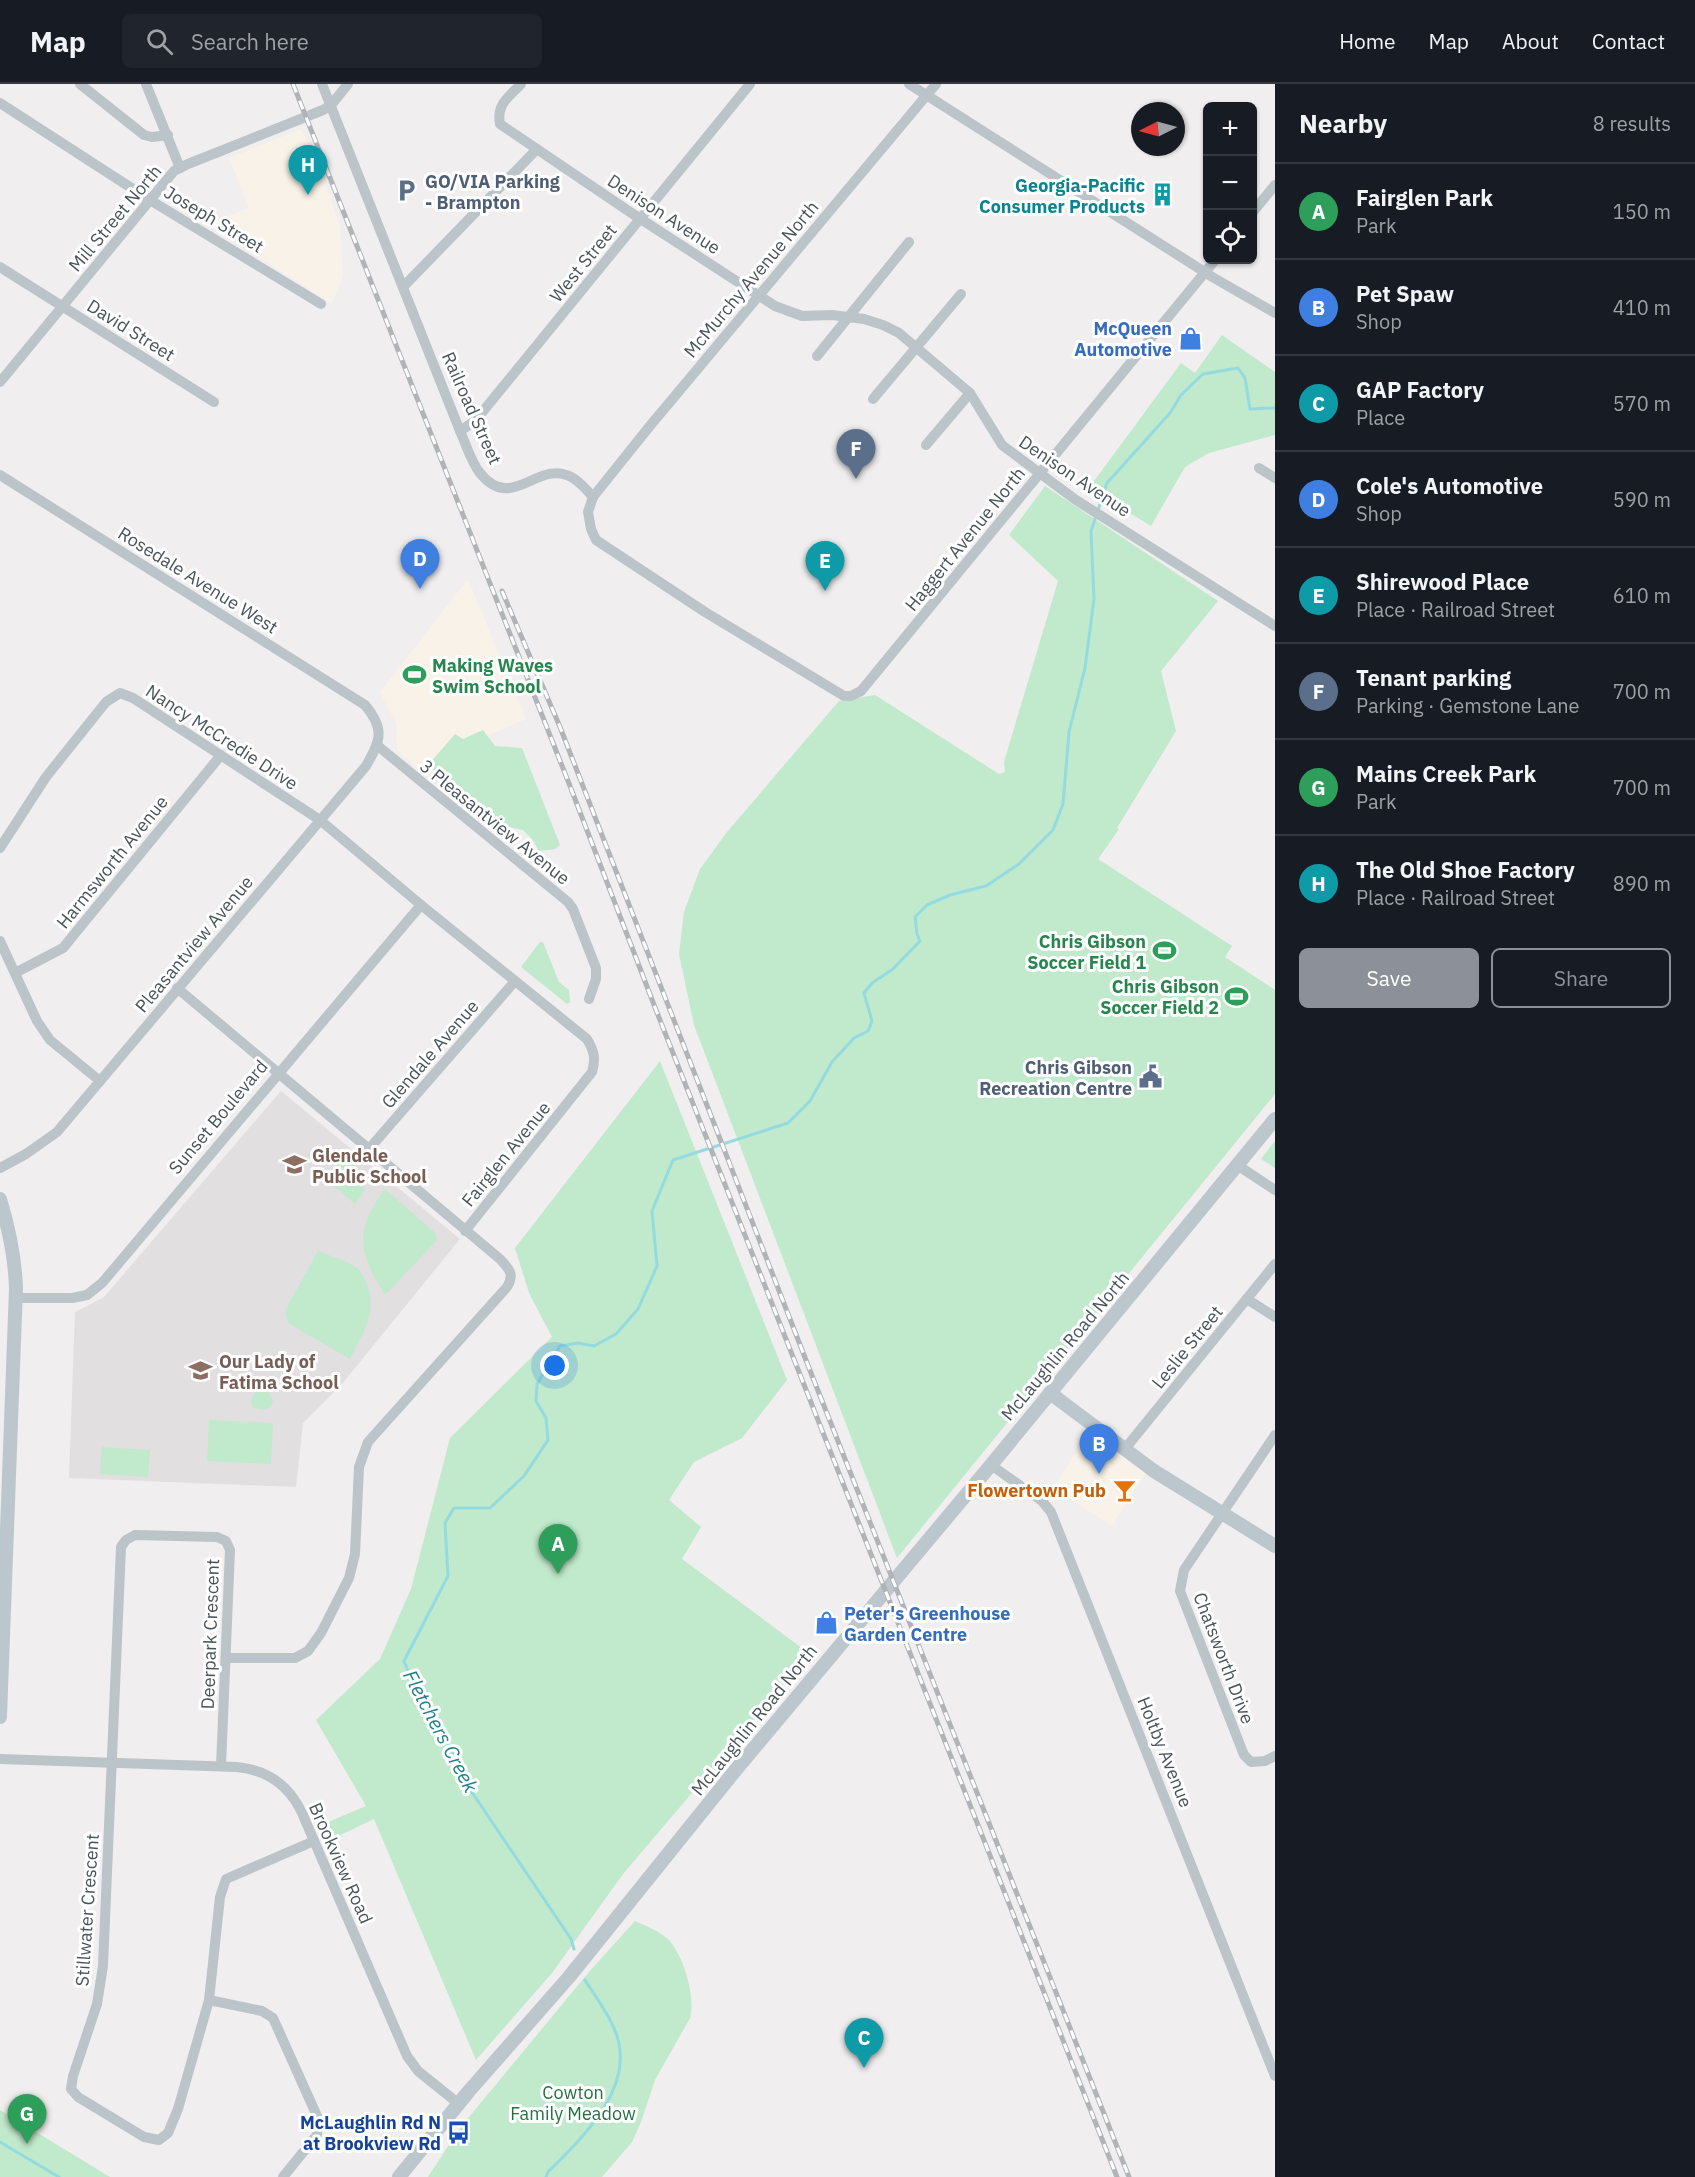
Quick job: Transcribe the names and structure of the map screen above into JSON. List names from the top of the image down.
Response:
{
  "streets": {
    "main road": ["McLaughlin Road North"],
    "street": [
      "Denison Avenue",
      "Mill Street North",
      "Joseph Street",
      "West Street",
      "McMurchy Avenue North",
      "David Street",
      "Railroad Street",
      "Haggert Avenue North",
      "Rosedale Avenue West",
      "Nancy McCredie Drive",
      "3 Pleasantview Avenue",
      "Harmsworth Avenue",
      "Pleasantview Avenue",
      "Glendale Avenue",
      "Sunset Boulevard",
      "Fairglen Avenue",
      "Leslie Street",
      "Deerpark Crescent",
      "Chatsworth Drive",
      "Holtby Avenue",
      "Brookview Road",
      "Stillwater Crescent"
    ]
  },
  "crossings": [
    ["Denison Avenue", "West Street"],
    ["Denison Avenue", "McMurchy Avenue North"],
    ["Denison Avenue", "Haggert Avenue North"],
    ["Mill Street North", "Joseph Street"],
    ["Mill Street North", "David Street"],
    ["Mill Street North", "Railroad Street"],
    ["West Street", "Railroad Street"],
    ["McMurchy Avenue North", "Railroad Street"],
    ["McMurchy Avenue North", "Haggert Avenue North"],
    ["Railroad Street", "Haggert Avenue North"],
    ["Rosedale Avenue West", "3 Pleasantview Avenue"],
    ["Rosedale Avenue West", "Pleasantview Avenue"],
    ["Nancy McCredie Drive", "Harmsworth Avenue"],
    ["Nancy McCredie Drive", "Pleasantview Avenue"],
    ["Nancy McCredie Drive", "Fairglen Avenue"],
    ["3 Pleasantview Avenue", "Pleasantview Avenue"],
    ["Pleasantview Avenue", "Fairglen Avenue"],
    ["Glendale Avenue", "Fairglen Avenue"],
    ["Sunset Boulevard", "Fairglen Avenue"],
    ["Fairglen Avenue", "Deerpark Crescent"],
    ["McLaughlin Road North", "Holtby Avenue"],
    ["McLaughlin Road North", "Brookview Road"],
    ["Deerpark Crescent", "Brookview Road"],
    ["Deerpark Crescent", "Stillwater Crescent"],
    ["Brookview Road", "Stillwater Crescent"]
  ],
  "water": ["Fletchers Creek"],
  "parks": ["Cowton Family Meadow"],
  "places": {
    "parking": ["GO/VIA Parking - Brampton"],
    "building": ["Georgia-Pacific Consumer Products"],
    "shop": ["McQueen Automotive", "Peter's Greenhouse Garden Centre"],
    "sports": ["Making Waves Swim School", "Chris Gibson Soccer Field 1", "Chris Gibson Soccer Field 2"],
    "public building": ["Chris Gibson Recreation Centre"],
    "school or university": ["Glendale Public School", "Our Lady of Fatima School"],
    "bar": ["Flowertown Pub"],
    "bus stop": ["McLaughlin Rd N at Brookview Rd"]
  },
  "north": "left",
  "page": {
    "header": "Map",
    "search": "Search here",
    "nav": [
      "Home",
      "Map",
      "About",
      "Contact"
    ],
    "heading": ["Nearby", "8 results"],
    "map_buttons": ["+", "−"],
    "pins": [
      "H",
      "F",
      "D",
      "E",
      "B",
      "A",
      "C",
      "G"
    ],
    "list": [
      {
        "mark": "A",
        "name": "Fairglen Park",
        "note": "Park",
        "value": "150 m"
      },
      {
        "mark": "B",
        "name": "Pet Spaw",
        "note": "Shop",
        "value": "410 m"
      },
      {
        "mark": "C",
        "name": "GAP Factory",
        "note": "Place",
        "value": "570 m"
      },
      {
        "mark": "D",
        "name": "Cole's Automotive",
        "note": "Shop",
        "value": "590 m"
      },
      {
        "mark": "E",
        "name": "Shirewood Place",
        "note": "Place · Railroad Street",
        "value": "610 m"
      },
      {
        "mark": "F",
        "name": "Tenant parking",
        "note": "Parking · Gemstone Lane",
        "value": "700 m"
      },
      {
        "mark": "G",
        "name": "Mains Creek Park",
        "note": "Park",
        "value": "700 m"
      },
      {
        "mark": "H",
        "name": "The Old Shoe Factory",
        "note": "Place · Railroad Street",
        "value": "890 m"
      }
    ],
    "buttons": ["Save", "Share"]
  }
}
